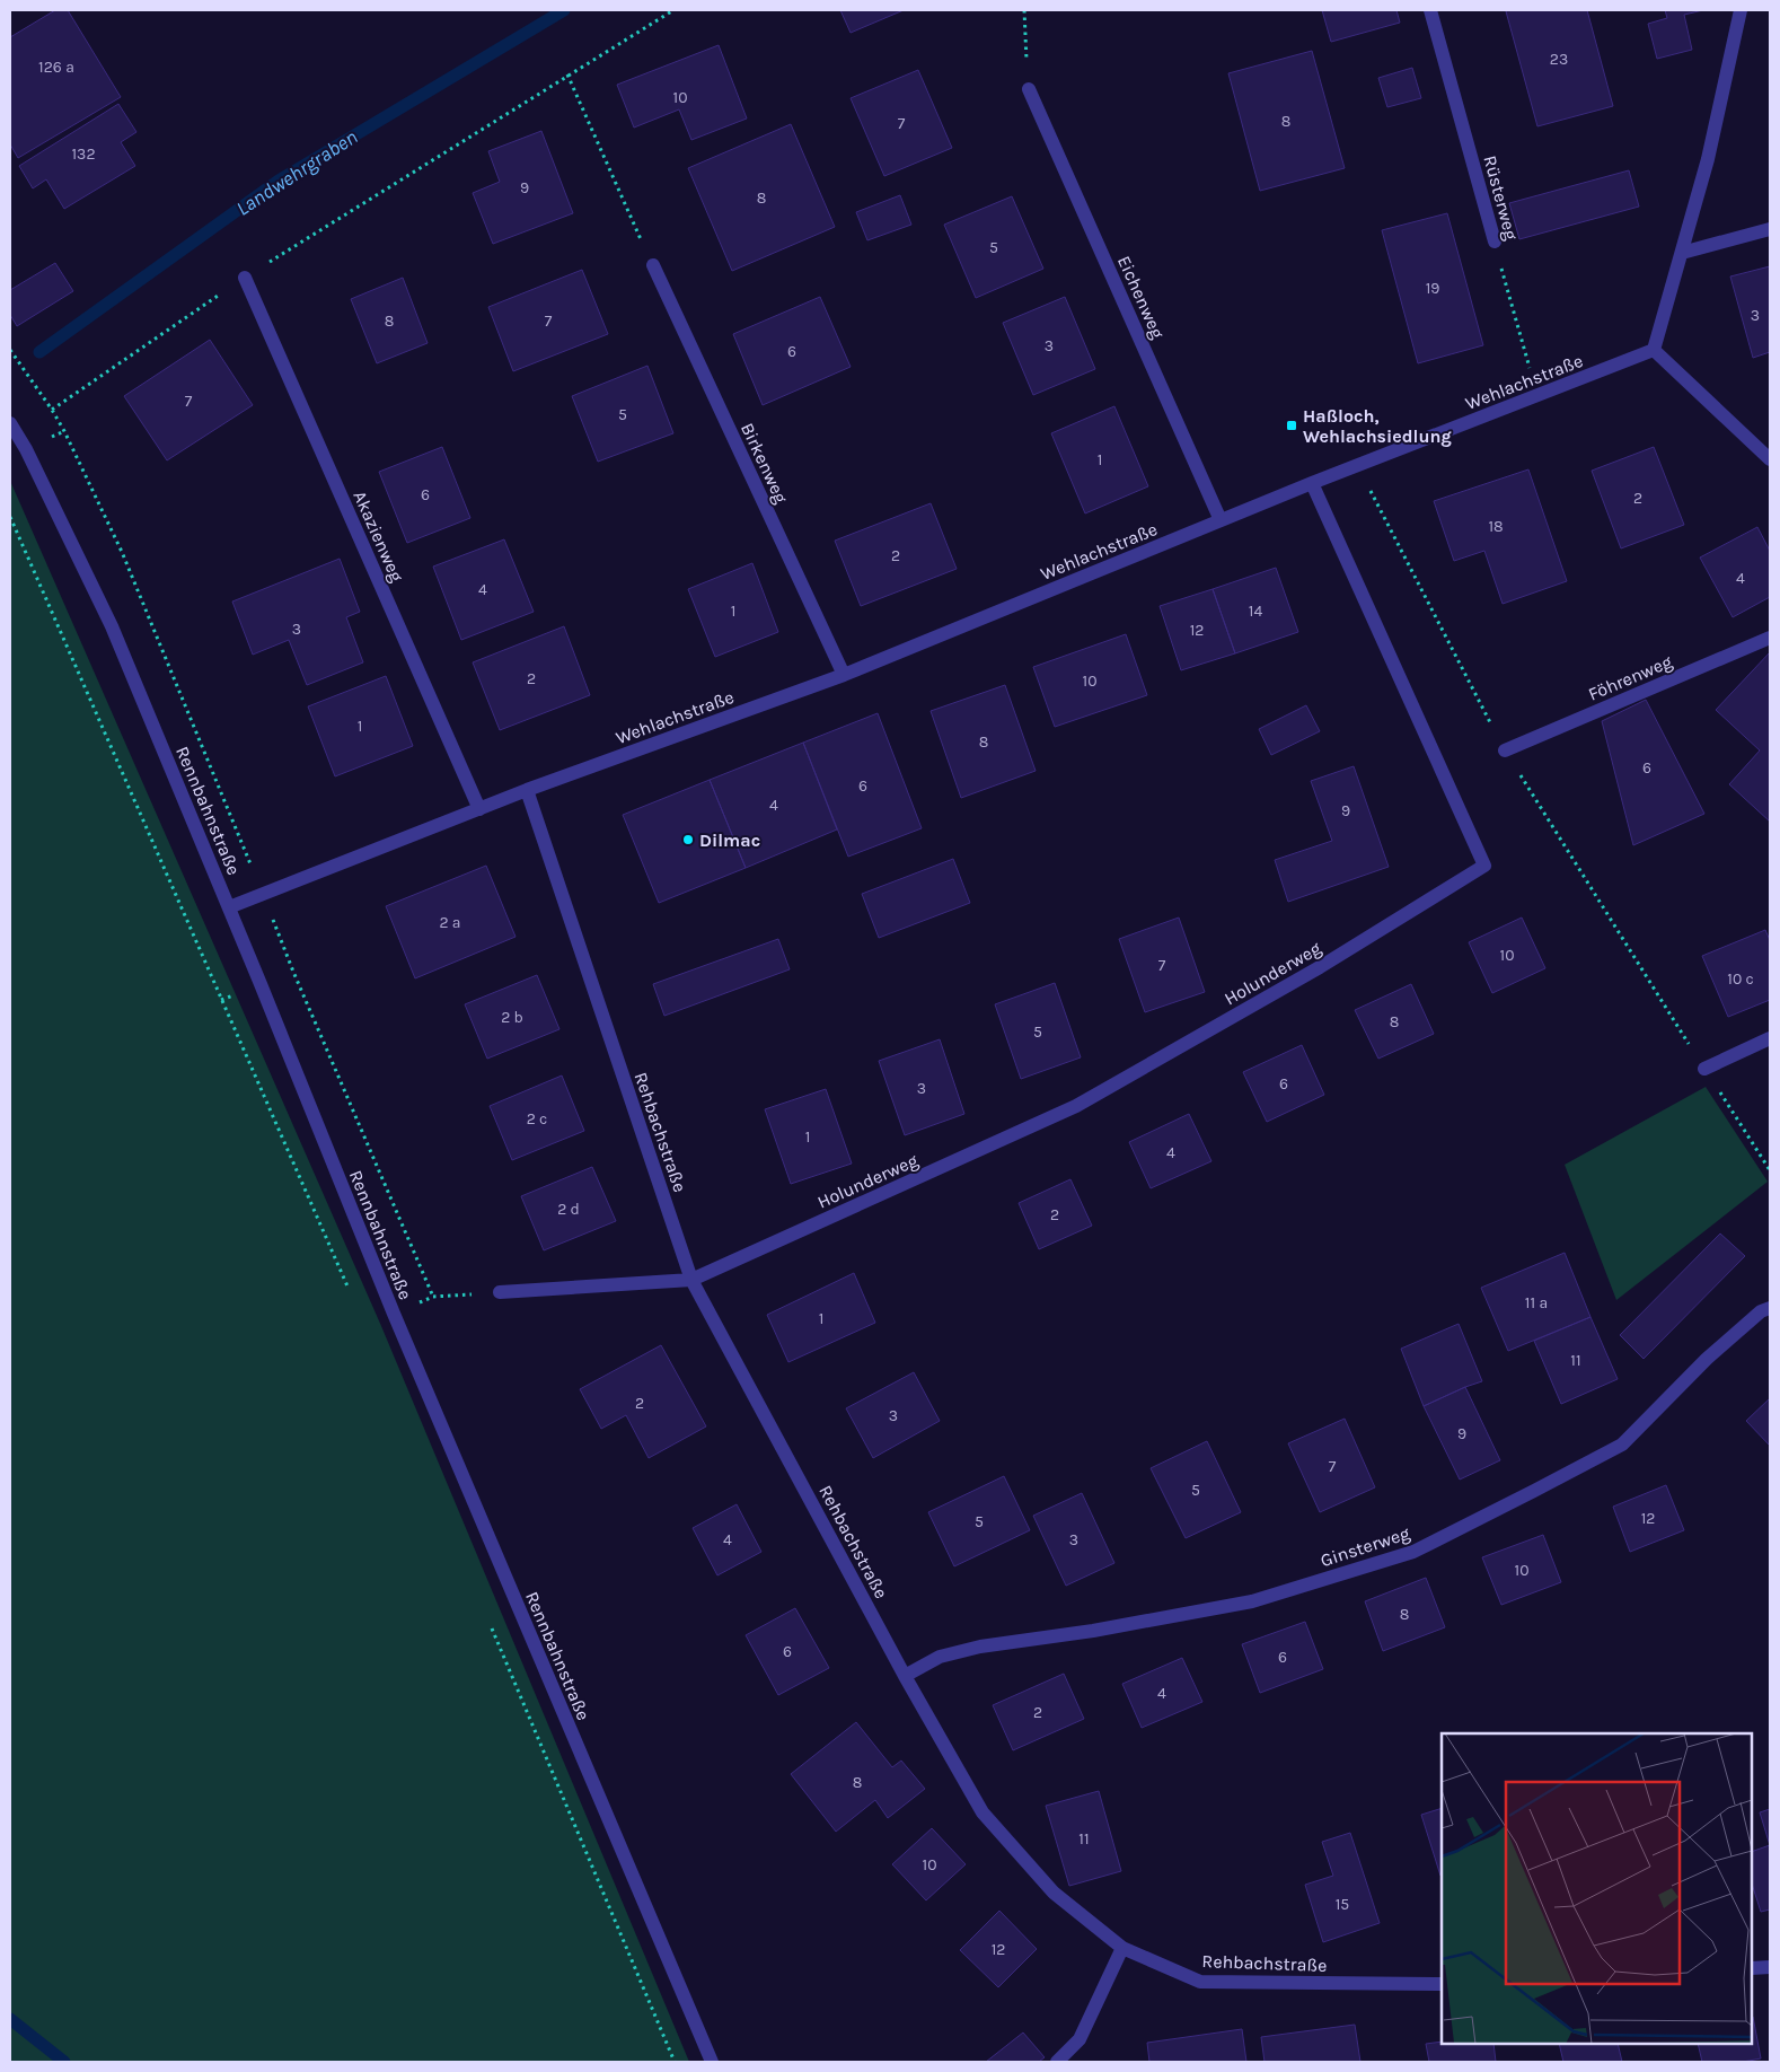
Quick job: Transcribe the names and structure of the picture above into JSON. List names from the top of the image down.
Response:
{
  "streets": {
    "street": [
      "Rüsterweg",
      "Eichenweg",
      "Wehlachstraße",
      "Birkenweg",
      "Akazienweg",
      "Föhrenweg",
      "Rennbahnstraße",
      "Holunderweg",
      "Rehbachstraße",
      "Ginsterweg"
    ]
  },
  "crossings": [
    ["Rüsterweg", "Wehlachstraße"],
    ["Eichenweg", "Wehlachstraße"],
    ["Wehlachstraße", "Birkenweg"],
    ["Wehlachstraße", "Akazienweg"],
    ["Wehlachstraße", "Rennbahnstraße"],
    ["Wehlachstraße", "Holunderweg"],
    ["Wehlachstraße", "Rehbachstraße"],
    ["Holunderweg", "Rehbachstraße"],
    ["Rehbachstraße", "Ginsterweg"]
  ],
  "water": ["Landwehrgraben"],
  "places": {
    "transit": ["Haßloch, Wehlachsiedlung"],
    "other": ["Dilmac"]
  },
  "house_numbers": [
    "23",
    "126 a",
    "10",
    "8",
    "7",
    "132",
    "9",
    "8",
    "5",
    "19",
    "3",
    "8",
    "7",
    "3",
    "6",
    "7",
    "5",
    "1",
    "6",
    "2",
    "18",
    "2",
    "4",
    "4",
    "1",
    "14",
    "3",
    "12",
    "2",
    "10",
    "1",
    "8",
    "6",
    "6",
    "4",
    "9",
    "2 a",
    "10",
    "7",
    "10 c",
    "2 b",
    "8",
    "5",
    "6",
    "3",
    "2 c",
    "1",
    "4",
    "2 d",
    "2",
    "11 a",
    "1",
    "11",
    "2",
    "3",
    "9",
    "7",
    "5",
    "12",
    "5",
    "4",
    "3",
    "10",
    "8",
    "6",
    "6",
    "4",
    "2",
    "8",
    "11",
    "10",
    "15",
    "12"
  ]
}
